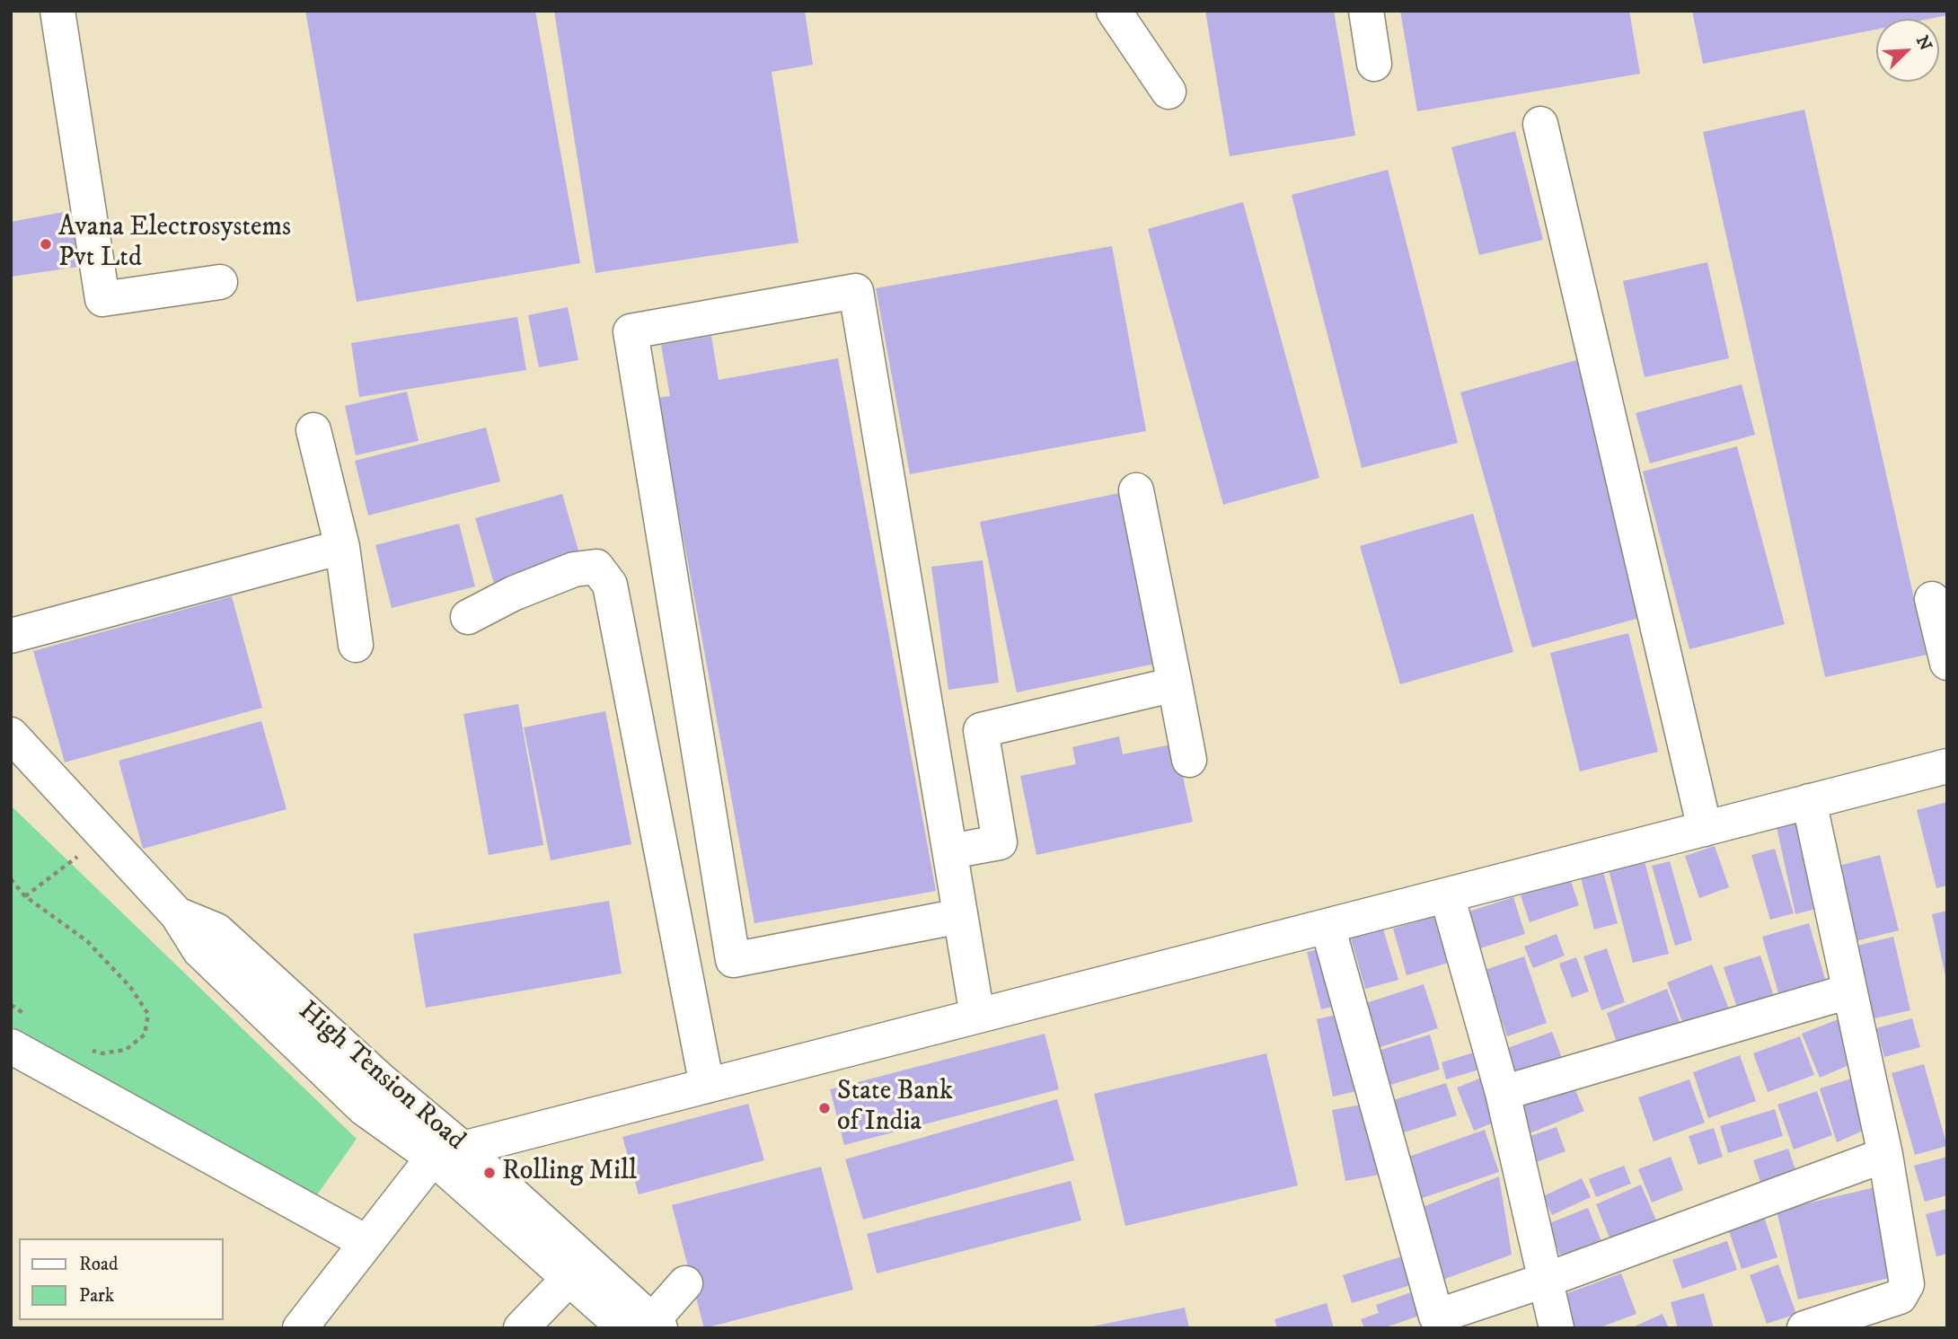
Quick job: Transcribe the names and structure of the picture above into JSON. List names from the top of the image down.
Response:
{
  "streets": {
    "street": ["High Tension Road"]
  },
  "places": ["Avana Electrosystems Pvt Ltd", "State Bank of India", "Rolling Mill"],
  "legend": ["Road", "Park"],
  "north": "top right"
}
